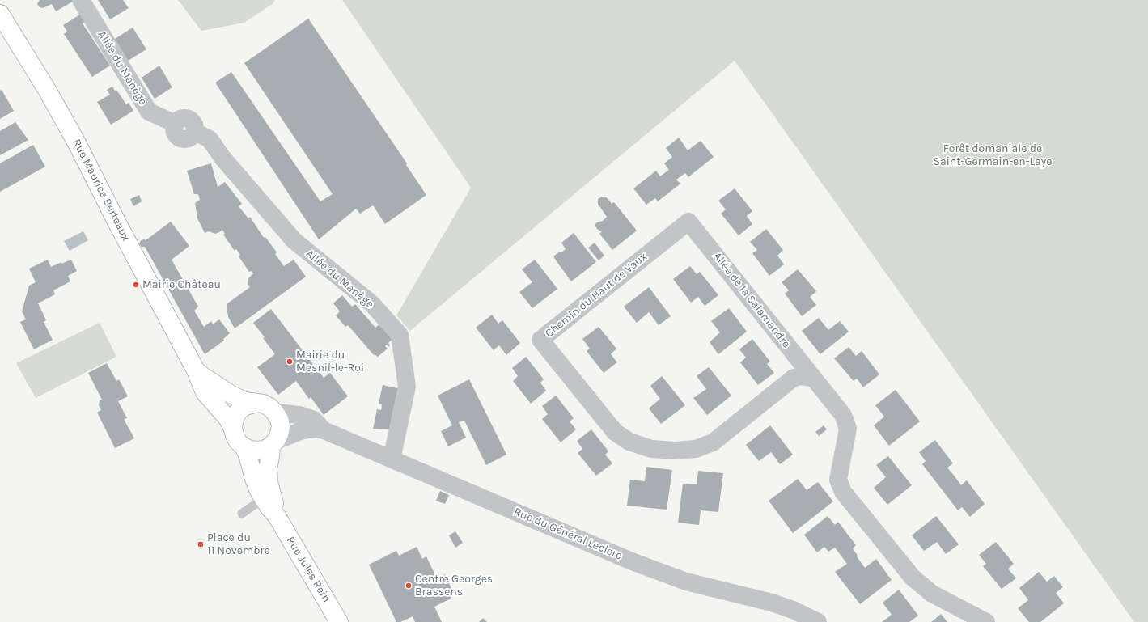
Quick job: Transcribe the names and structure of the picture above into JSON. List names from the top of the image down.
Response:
{
  "streets": {
    "main road": ["Rue Maurice Berteaux", "Rue Jules Rein"],
    "street": [
      "Allée du Manège",
      "Chemin du Haut de Vaux",
      "Allée de la Salamandre",
      "Rue du Général Leclerc"
    ]
  },
  "crossings": [
    ["Allée du Manège", "Rue du Général Leclerc"],
    ["Rue Maurice Berteaux", "Rue du Général Leclerc"],
    ["Rue Maurice Berteaux", "Rue Jules Rein"],
    ["Chemin du Haut de Vaux", "Allée de la Salamandre"],
    ["Rue du Général Leclerc", "Rue Jules Rein"]
  ],
  "parks": ["Forêt domaniale de Saint-Germain-en-Laye"],
  "places": [
    "Mairie Château",
    "Mairie du Mesnil-le-Roi",
    "Place du 11 Novembre",
    "Centre Georges Brassens"
  ]
}
